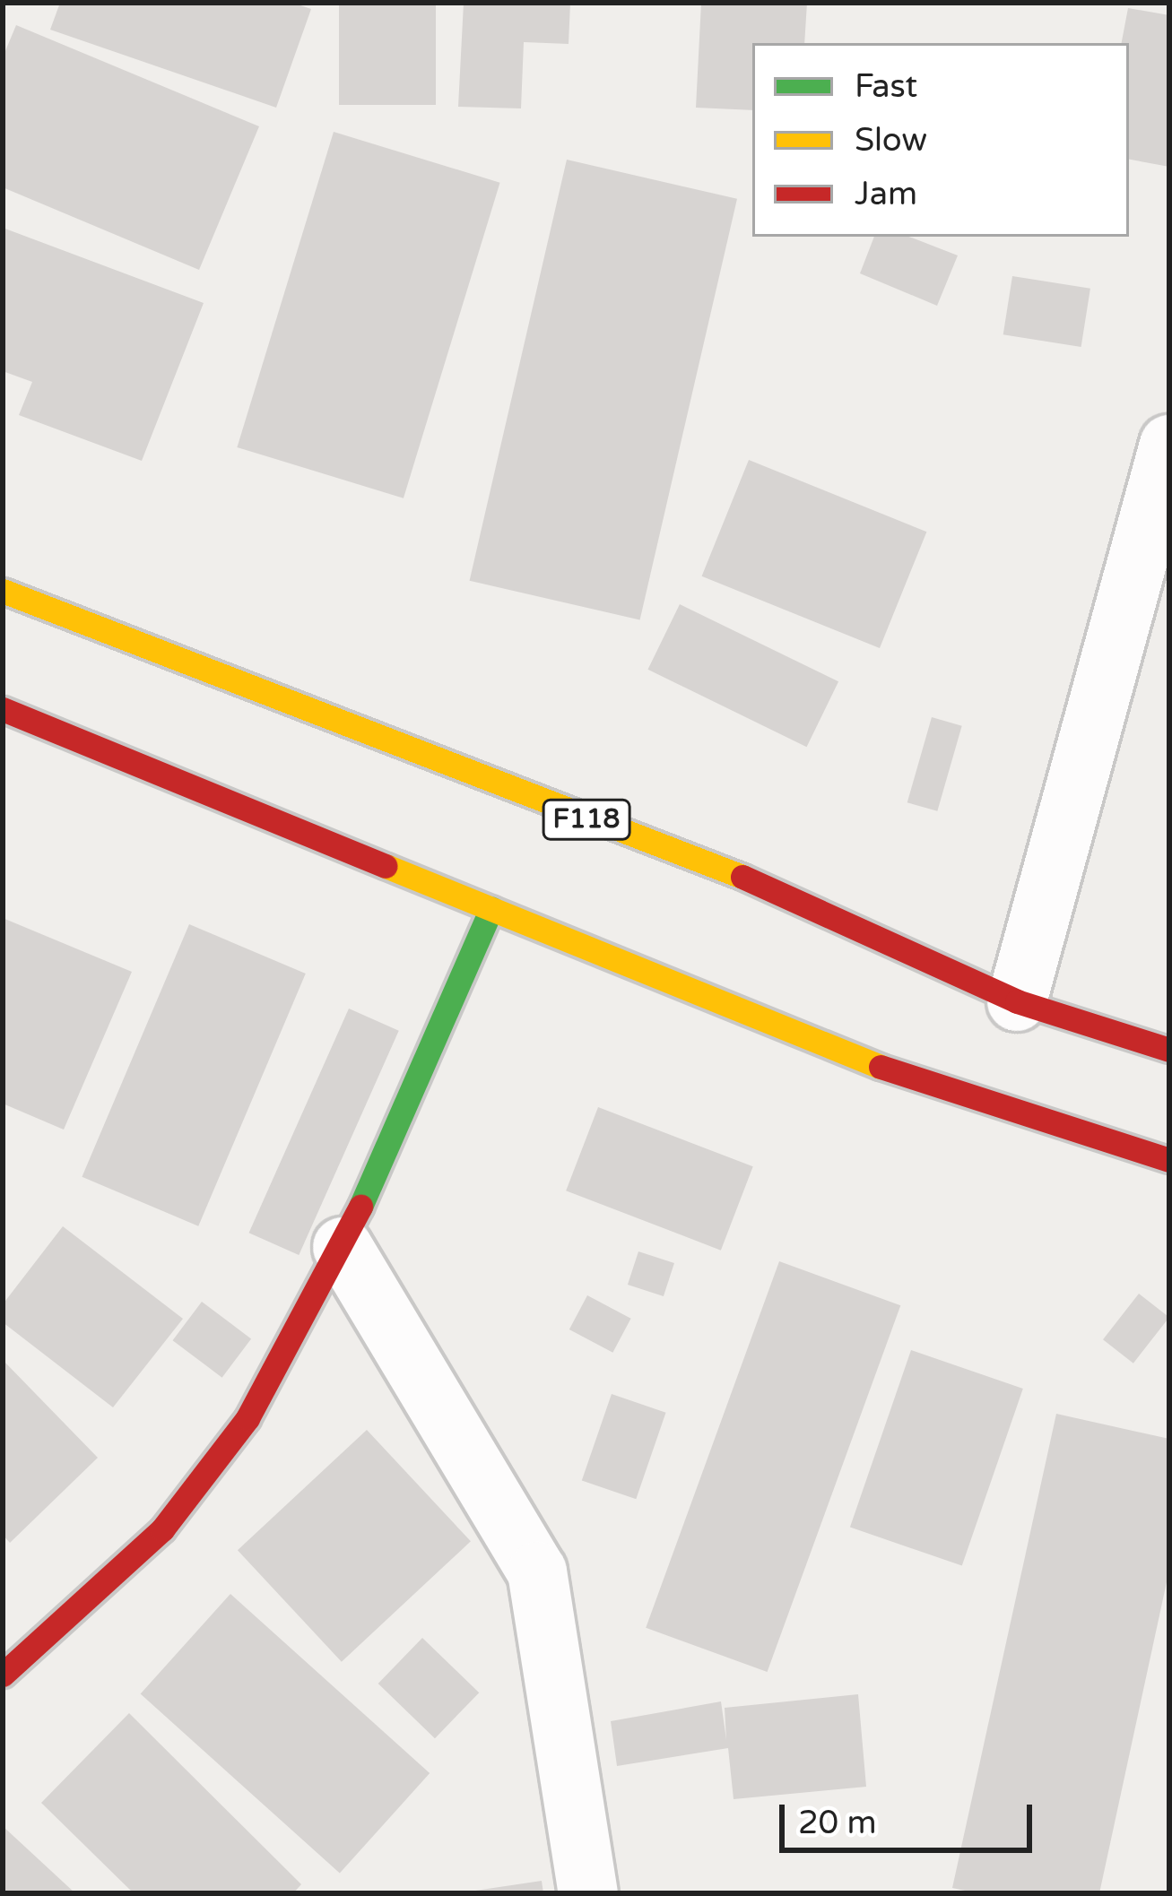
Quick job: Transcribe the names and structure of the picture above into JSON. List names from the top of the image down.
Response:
{
  "streets": {
    "main road": ["F118"]
  },
  "legend": ["Fast", "Slow", "Jam"],
  "scale_bar": "20 m"
}
